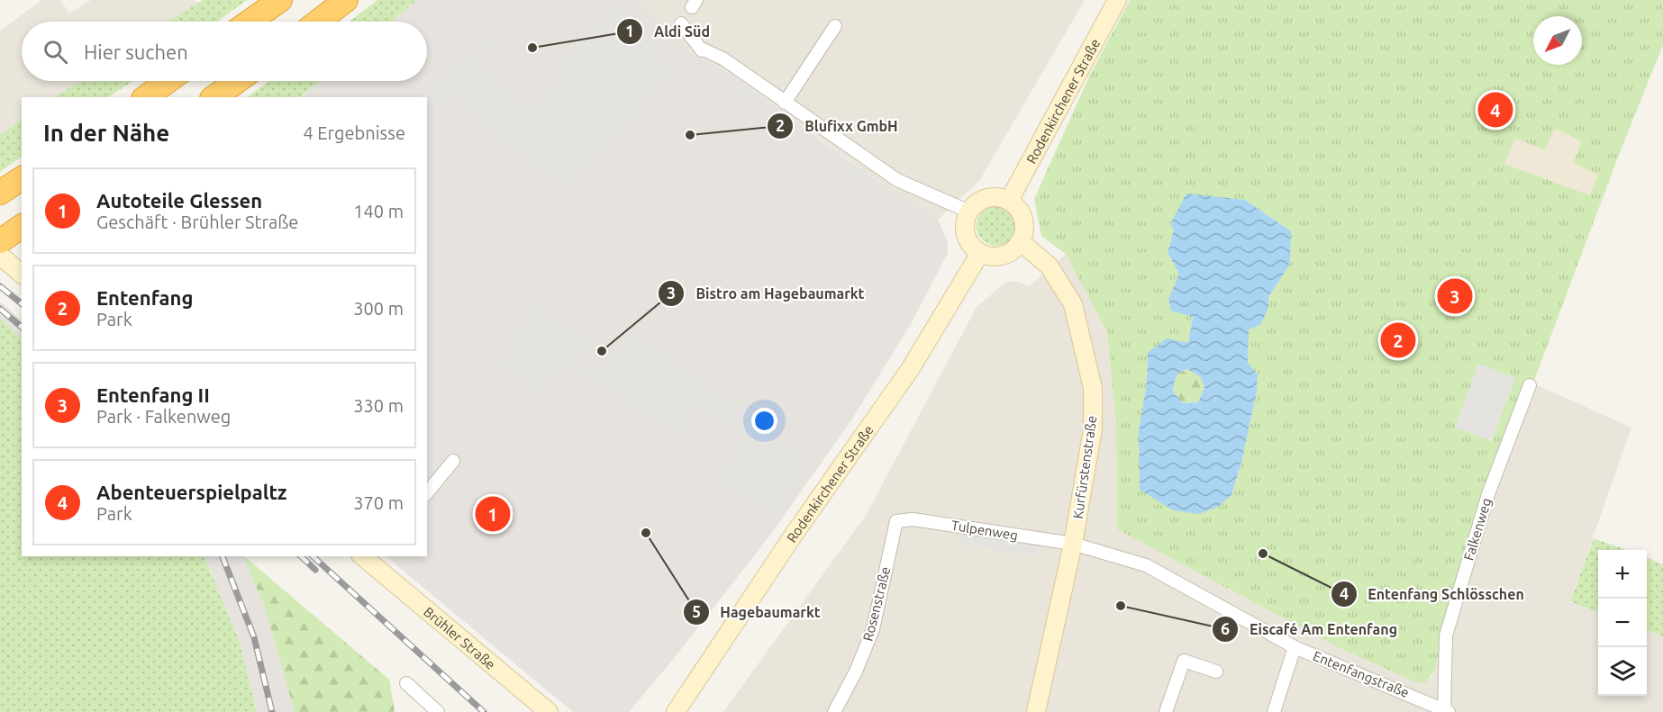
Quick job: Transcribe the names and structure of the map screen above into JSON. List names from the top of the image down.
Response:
{
  "streets": {
    "main road": ["Rodenkirchener Straße", "Kurfürstenstraße", "Brühler Straße"],
    "street": [
      "Falkenweg",
      "Tulpenweg",
      "Rosenstraße",
      "Entenfangstraße"
    ]
  },
  "crossings": [
    ["Rodenkirchener Straße", "Kurfürstenstraße"],
    ["Kurfürstenstraße", "Tulpenweg"],
    ["Kurfürstenstraße", "Entenfangstraße"],
    ["Falkenweg", "Entenfangstraße"],
    ["Tulpenweg", "Rosenstraße"],
    ["Tulpenweg", "Entenfangstraße"]
  ],
  "places": [
    "Aldi Süd",
    "Blufixx GmbH",
    "Bistro am Hagebaumarkt",
    "Hagebaumarkt",
    "Entenfang Schlösschen",
    "Eiscafé Am Entenfang"
  ],
  "north": "bottom left",
  "page": {
    "search": "Hier suchen",
    "pins": [
      "4",
      "3",
      "2",
      "1"
    ],
    "heading": ["In der Nähe", "4 Ergebnisse"],
    "list": [
      {
        "mark": "1",
        "name": "Autoteile Glessen",
        "note": "Geschäft · Brühler Straße",
        "value": "140 m"
      },
      {
        "mark": "2",
        "name": "Entenfang",
        "note": "Park",
        "value": "300 m"
      },
      {
        "mark": "3",
        "name": "Entenfang II",
        "note": "Park · Falkenweg",
        "value": "330 m"
      },
      {
        "mark": "4",
        "name": "Abenteuerspielpaltz",
        "note": "Park",
        "value": "370 m"
      }
    ],
    "map_buttons": ["+", "−"]
  }
}
